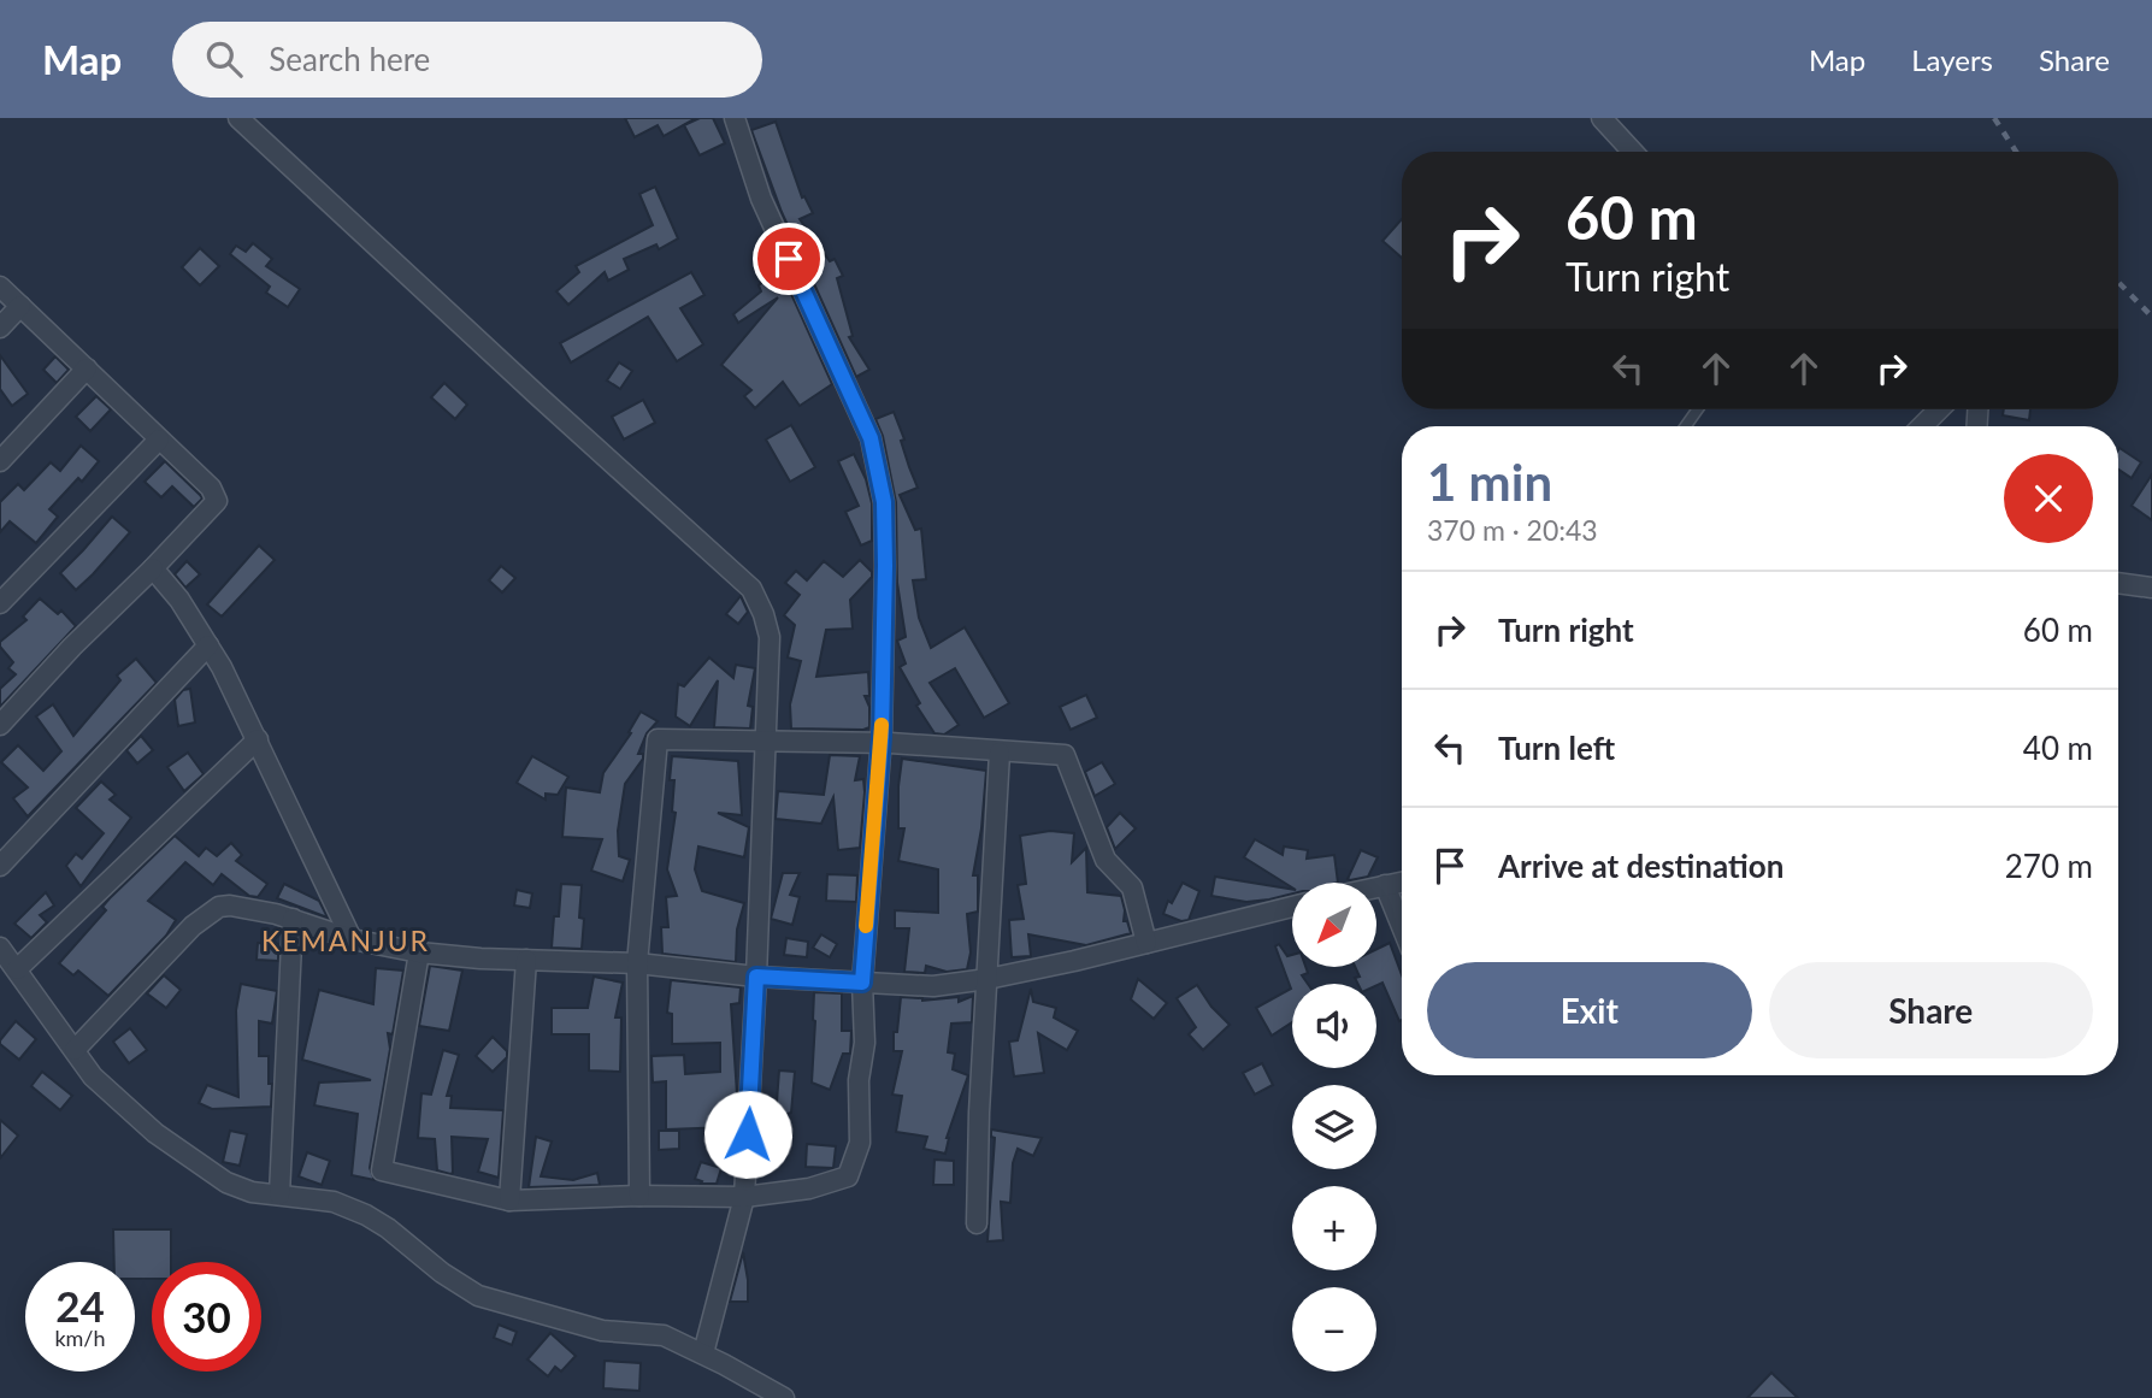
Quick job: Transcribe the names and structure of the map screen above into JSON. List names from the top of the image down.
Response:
{
  "districts": ["KEMANJUR"],
  "north": "bottom left",
  "page": {
    "header": "Map",
    "search": "Search here",
    "nav": ["Map", "Layers", "Share"],
    "turn": ["60 m", "Turn right"],
    "heading": ["1 min", "370 m · 20:43"],
    "list": [
      {
        "name": "Turn right",
        "value": "60 m"
      },
      {
        "name": "Turn left",
        "value": "40 m"
      },
      {
        "name": "Arrive at destination",
        "value": "270 m"
      }
    ],
    "map_buttons": ["+", "−"],
    "buttons": ["Exit", "Share"],
    "speed": "24 km/h",
    "limit": "30"
  }
}
